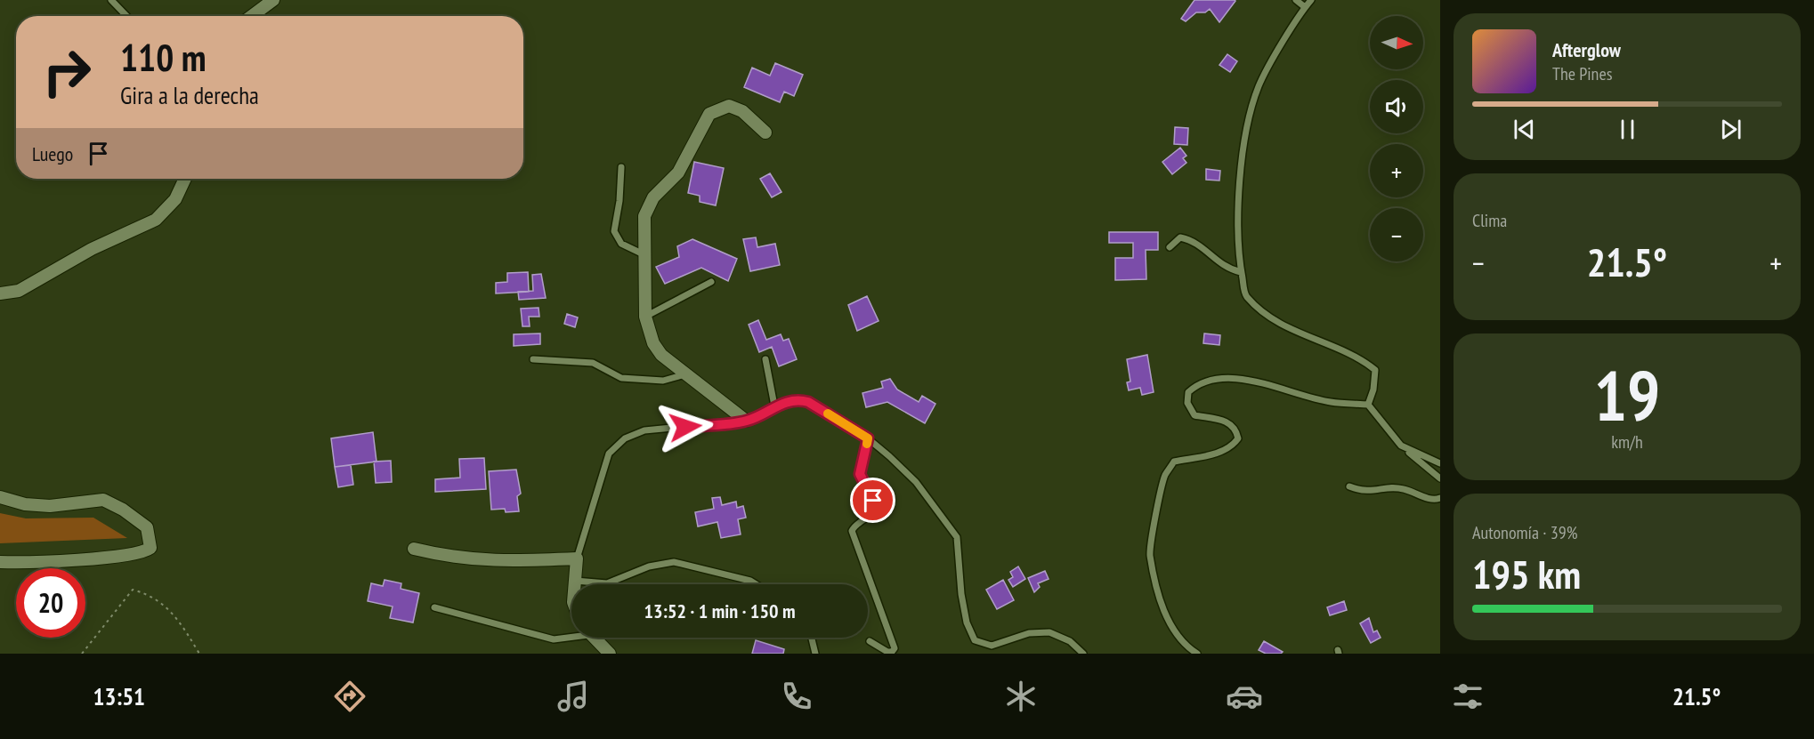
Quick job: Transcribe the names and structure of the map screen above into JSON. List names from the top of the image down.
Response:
{
  "north": "right",
  "page": {
    "map_buttons": ["+", "−"],
    "turn": ["110 m", "Gira a la derecha"],
    "song": ["Afterglow", "The Pines"],
    "then": "Luego",
    "tile": [
      "Clima",
      ["19", "km/h"],
      ["Autonomía · 39%", "195 km"]
    ],
    "heat": ["−", "21.5°", "+"],
    "limit": "20",
    "trip": "13:52 · 1 min · 150 m",
    "tabs": ["13:51", "21.5°"]
  }
}
